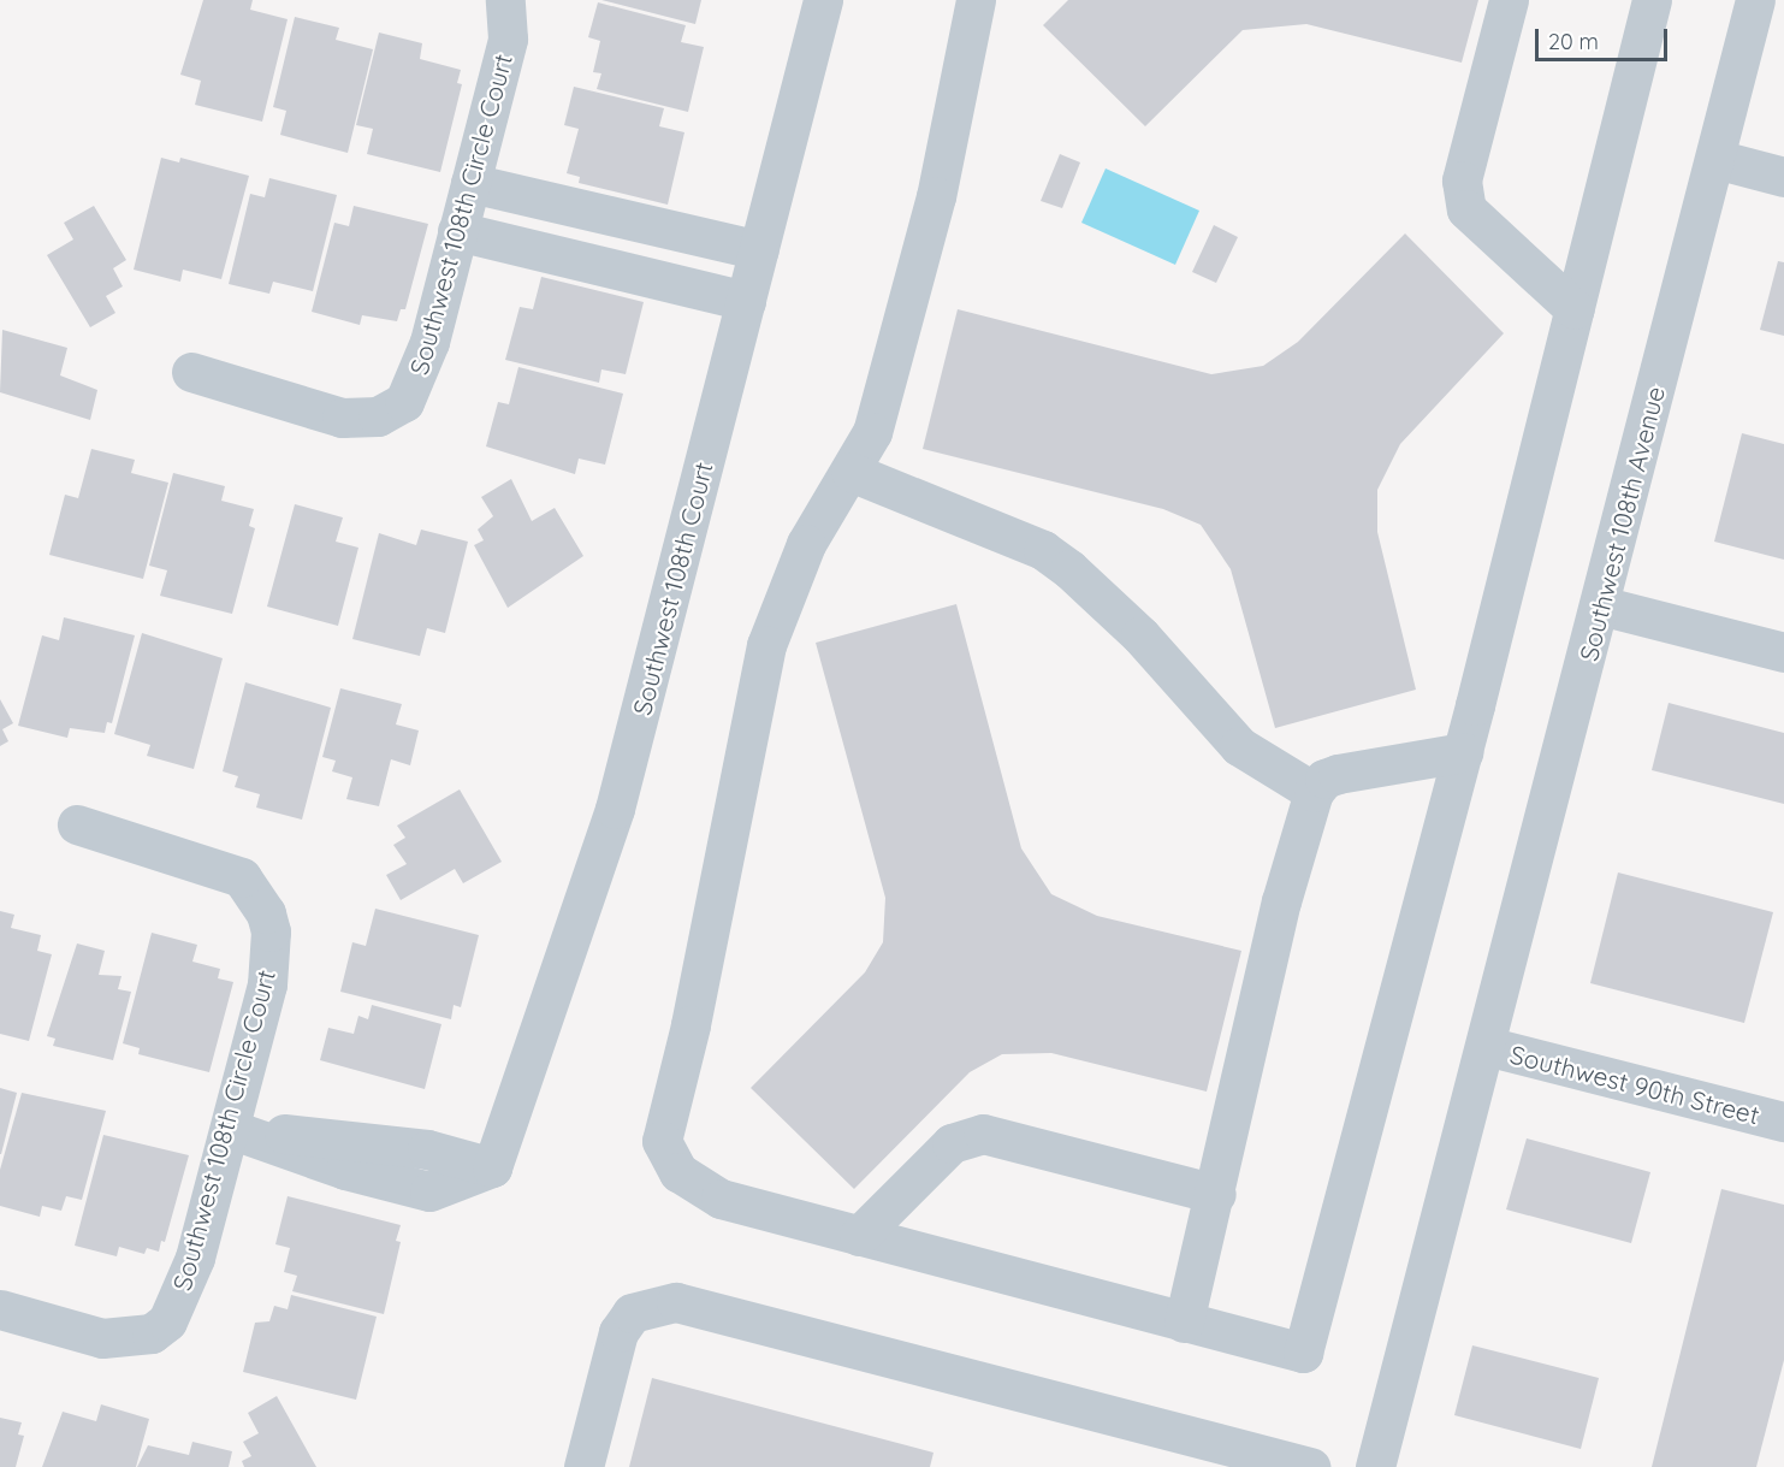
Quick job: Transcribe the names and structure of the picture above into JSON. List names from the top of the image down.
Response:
{
  "streets": {
    "street": [
      "Southwest 108th Circle Court",
      "Southwest 108th Avenue",
      "Southwest 108th Court",
      "Southwest 90th Street"
    ]
  },
  "crossings": [
    ["Southwest 108th Circle Court", "Southwest 108th Court"],
    ["Southwest 108th Avenue", "Southwest 90th Street"]
  ],
  "scale_bar": "20 m"
}
